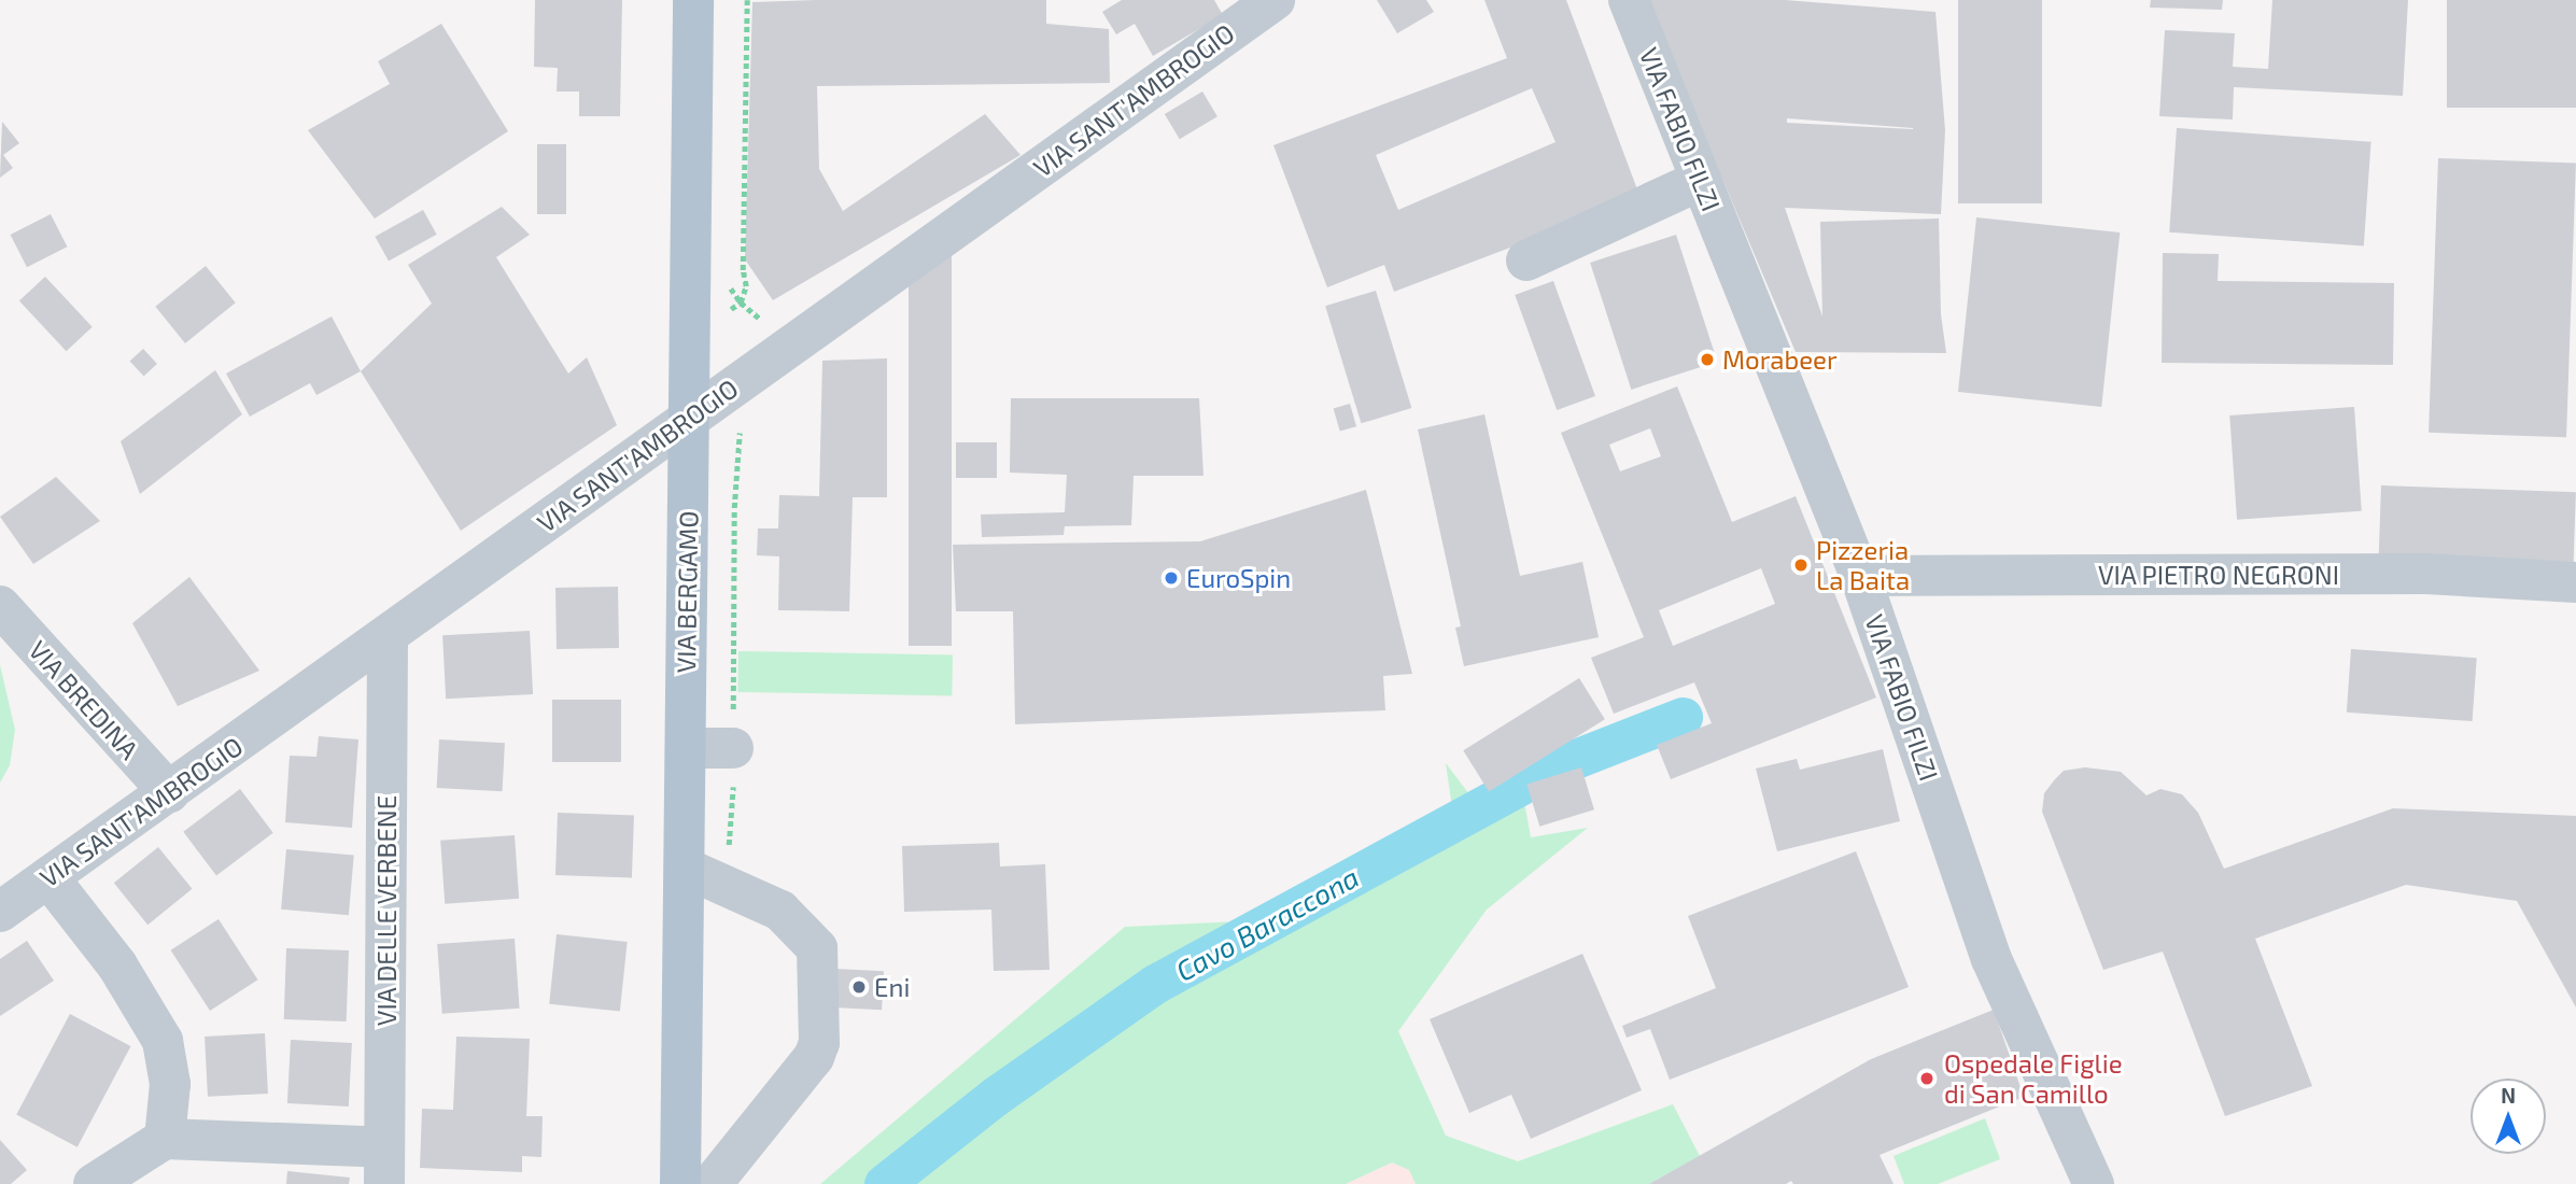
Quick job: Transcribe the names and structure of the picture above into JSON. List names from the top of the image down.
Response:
{
  "streets": {
    "main road": ["VIA BERGAMO"],
    "street": [
      "VIA SANT'AMBROGIO",
      "VIA FABIO FILZI",
      "VIA PIETRO NEGRONI",
      "VIA BREDINA",
      "VIA DELLE VERBENE"
    ]
  },
  "crossings": [
    ["VIA SANT'AMBROGIO", "VIA BERGAMO"],
    ["VIA SANT'AMBROGIO", "VIA BREDINA"],
    ["VIA SANT'AMBROGIO", "VIA DELLE VERBENE"],
    ["VIA FABIO FILZI", "VIA PIETRO NEGRONI"]
  ],
  "water": ["Cavo Baraccona"],
  "places": [
    "Morabeer",
    "Pizzeria La Baita",
    "EuroSpin",
    "Eni",
    "Ospedale Figlie di San Camillo"
  ],
  "north": "top"
}
